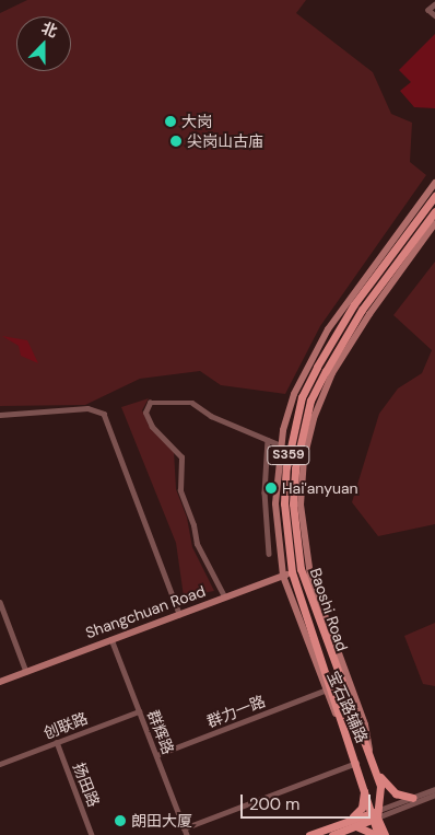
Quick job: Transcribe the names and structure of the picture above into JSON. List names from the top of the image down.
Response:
{
  "streets": {
    "main road": [
      "S359",
      "Baoshi Road",
      "Shangchuan Road",
      "宝石路辅路"
    ],
    "street": [
      "群力一路",
      "创联路",
      "群辉路",
      "扬田路"
    ]
  },
  "crossings": [
    ["S359", "Baoshi Road"],
    ["Baoshi Road", "Shangchuan Road"],
    ["Baoshi Road", "宝石路辅路"],
    ["Shangchuan Road", "宝石路辅路"],
    ["Shangchuan Road", "群辉路"],
    ["宝石路辅路", "群力一路"],
    ["群力一路", "群辉路"],
    ["创联路", "群辉路"],
    ["创联路", "扬田路"]
  ],
  "places": [
    "大岗",
    "尖岗山古庙",
    "Hai'anyuan",
    "朗田大厦"
  ],
  "scale_bar": "200 m",
  "north": "top"
}
